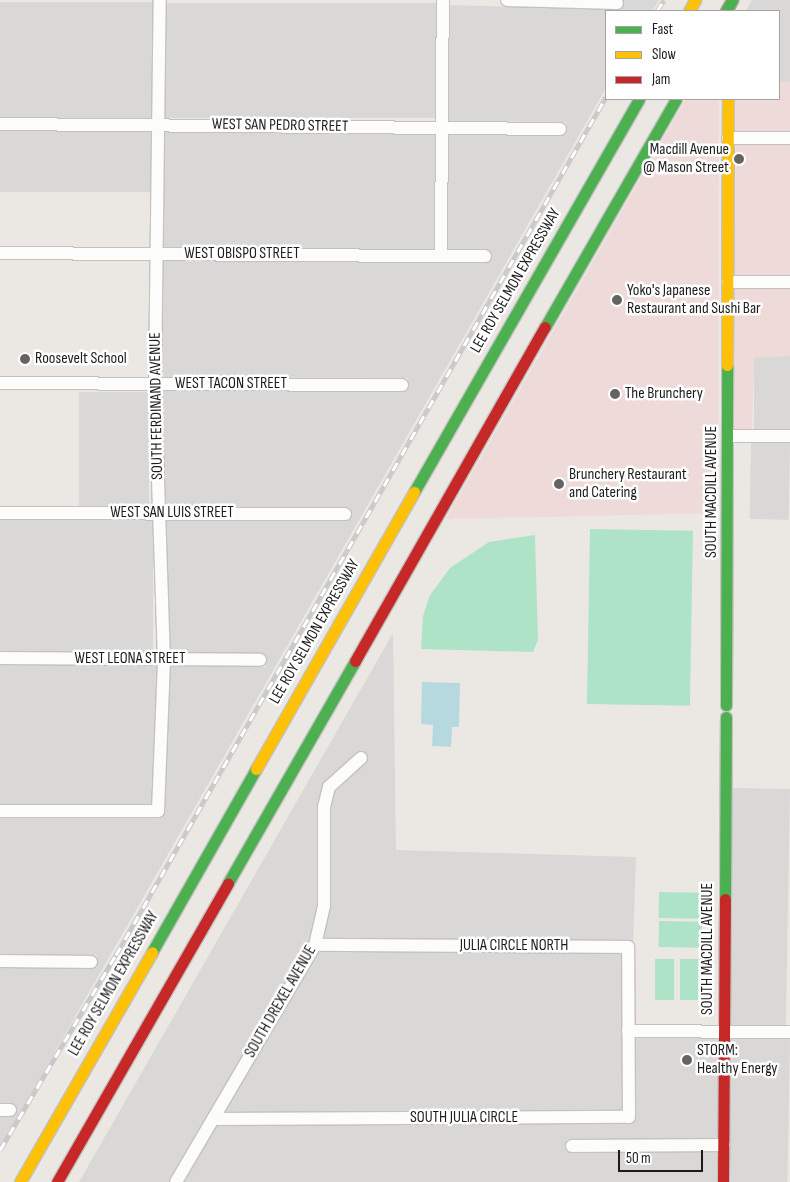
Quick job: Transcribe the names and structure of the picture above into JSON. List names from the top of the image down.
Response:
{
  "streets": {
    "main road": ["LEE ROY SELMON EXPRESSWAY", "SOUTH MACDILL AVENUE"],
    "street": [
      "WEST SAN PEDRO STREET",
      "WEST OBISPO STREET",
      "WEST TACON STREET",
      "SOUTH FERDINAND AVENUE",
      "WEST SAN LUIS STREET",
      "WEST LEONA STREET",
      "JULIA CIRCLE NORTH",
      "SOUTH DREXEL AVENUE",
      "SOUTH JULIA CIRCLE"
    ]
  },
  "crossings": [
    ["WEST SAN PEDRO STREET", "SOUTH FERDINAND AVENUE"],
    ["WEST OBISPO STREET", "SOUTH FERDINAND AVENUE"],
    ["WEST TACON STREET", "SOUTH FERDINAND AVENUE"],
    ["SOUTH FERDINAND AVENUE", "WEST SAN LUIS STREET"],
    ["SOUTH FERDINAND AVENUE", "WEST LEONA STREET"],
    ["JULIA CIRCLE NORTH", "SOUTH DREXEL AVENUE"],
    ["JULIA CIRCLE NORTH", "SOUTH JULIA CIRCLE"],
    ["SOUTH DREXEL AVENUE", "SOUTH JULIA CIRCLE"]
  ],
  "places": [
    "Macdill Avenue @ Mason Street",
    "Yoko's Japanese Restaurant and Sushi Bar",
    "Roosevelt School",
    "The Brunchery",
    "Brunchery Restaurant and Catering",
    "STORM: Healthy Energy"
  ],
  "legend": ["Fast", "Slow", "Jam"],
  "scale_bar": "50 m"
}
